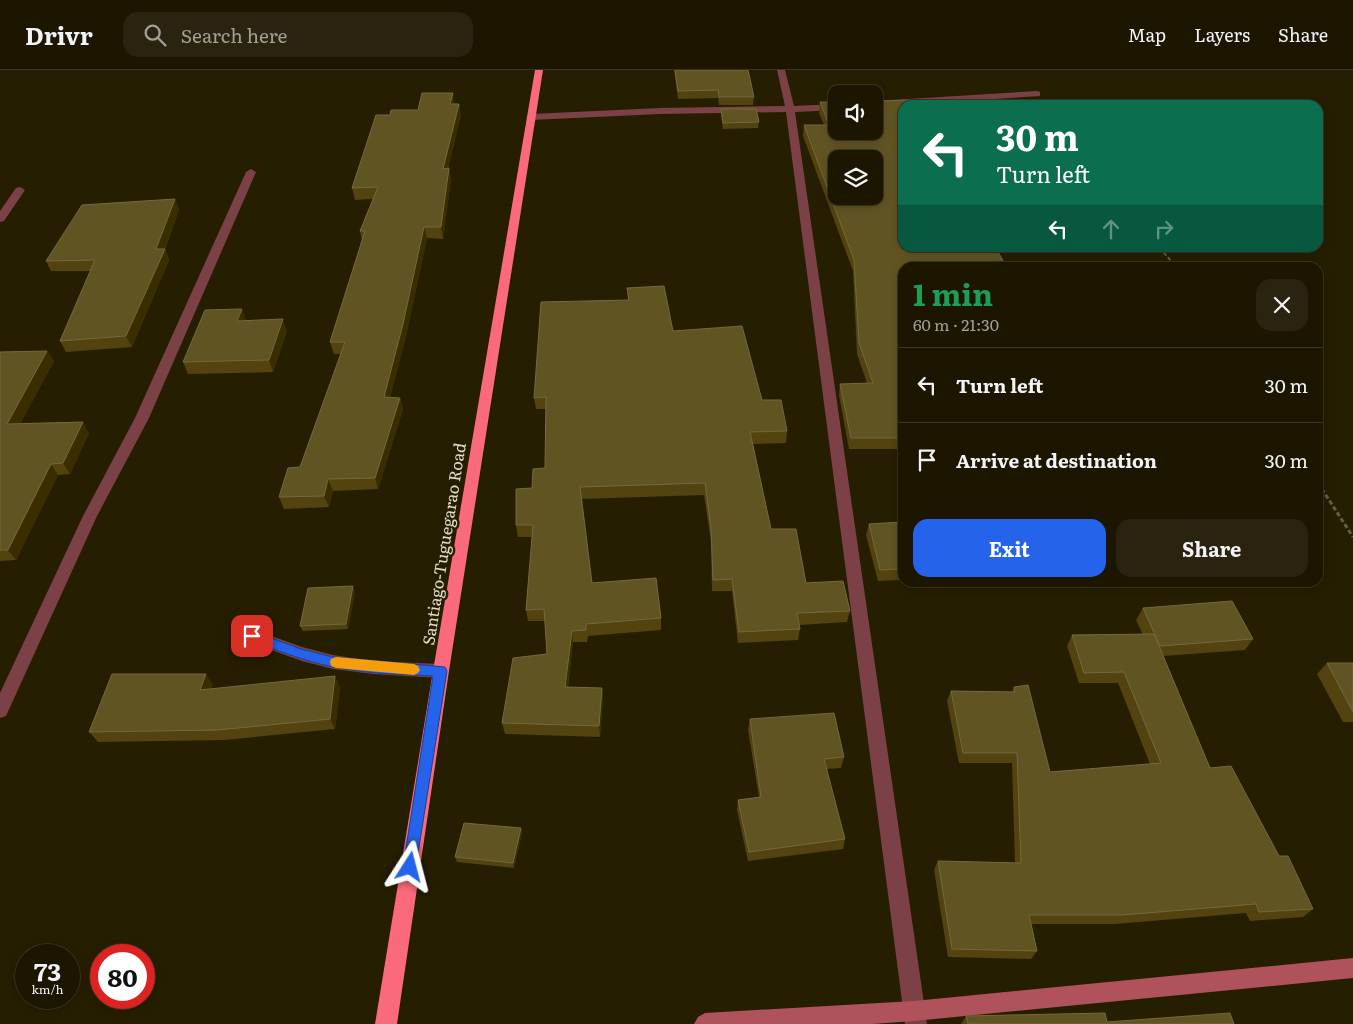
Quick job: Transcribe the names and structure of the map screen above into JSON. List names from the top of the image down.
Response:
{
  "streets": {
    "highway": ["Santiago-Tuguegarao Road"]
  },
  "page": {
    "header": "Drivr",
    "search": "Search here",
    "nav": ["Map", "Layers", "Share"],
    "turn": ["30 m", "Turn left"],
    "heading": ["1 min", "60 m · 21:30"],
    "list": [
      {
        "name": "Turn left",
        "value": "30 m"
      },
      {
        "name": "Arrive at destination",
        "value": "30 m"
      }
    ],
    "buttons": ["Exit", "Share"],
    "speed": "73 km/h",
    "limit": "80"
  }
}
